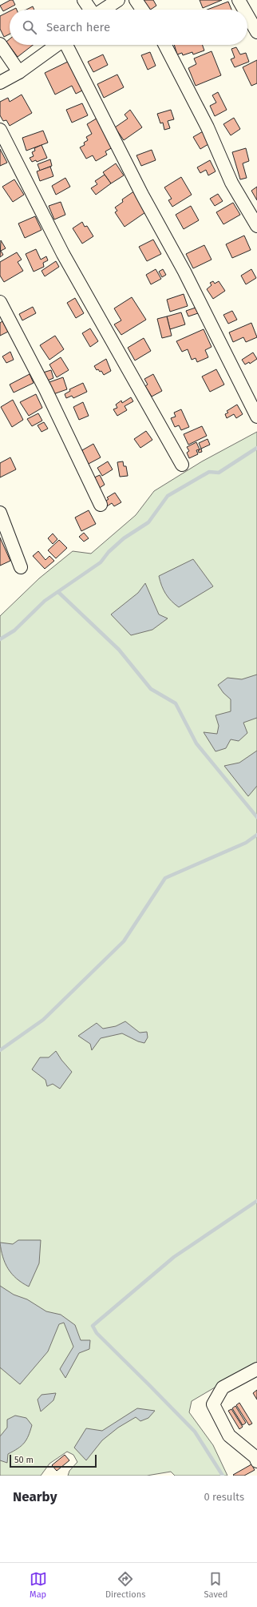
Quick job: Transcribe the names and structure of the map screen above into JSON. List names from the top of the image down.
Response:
{
  "scale_bar": "50 m",
  "page": {
    "search": "Search here",
    "scale": "50 m",
    "heading": ["Nearby", "0 results"],
    "nav": ["Map", "Directions", "Saved"]
  }
}
